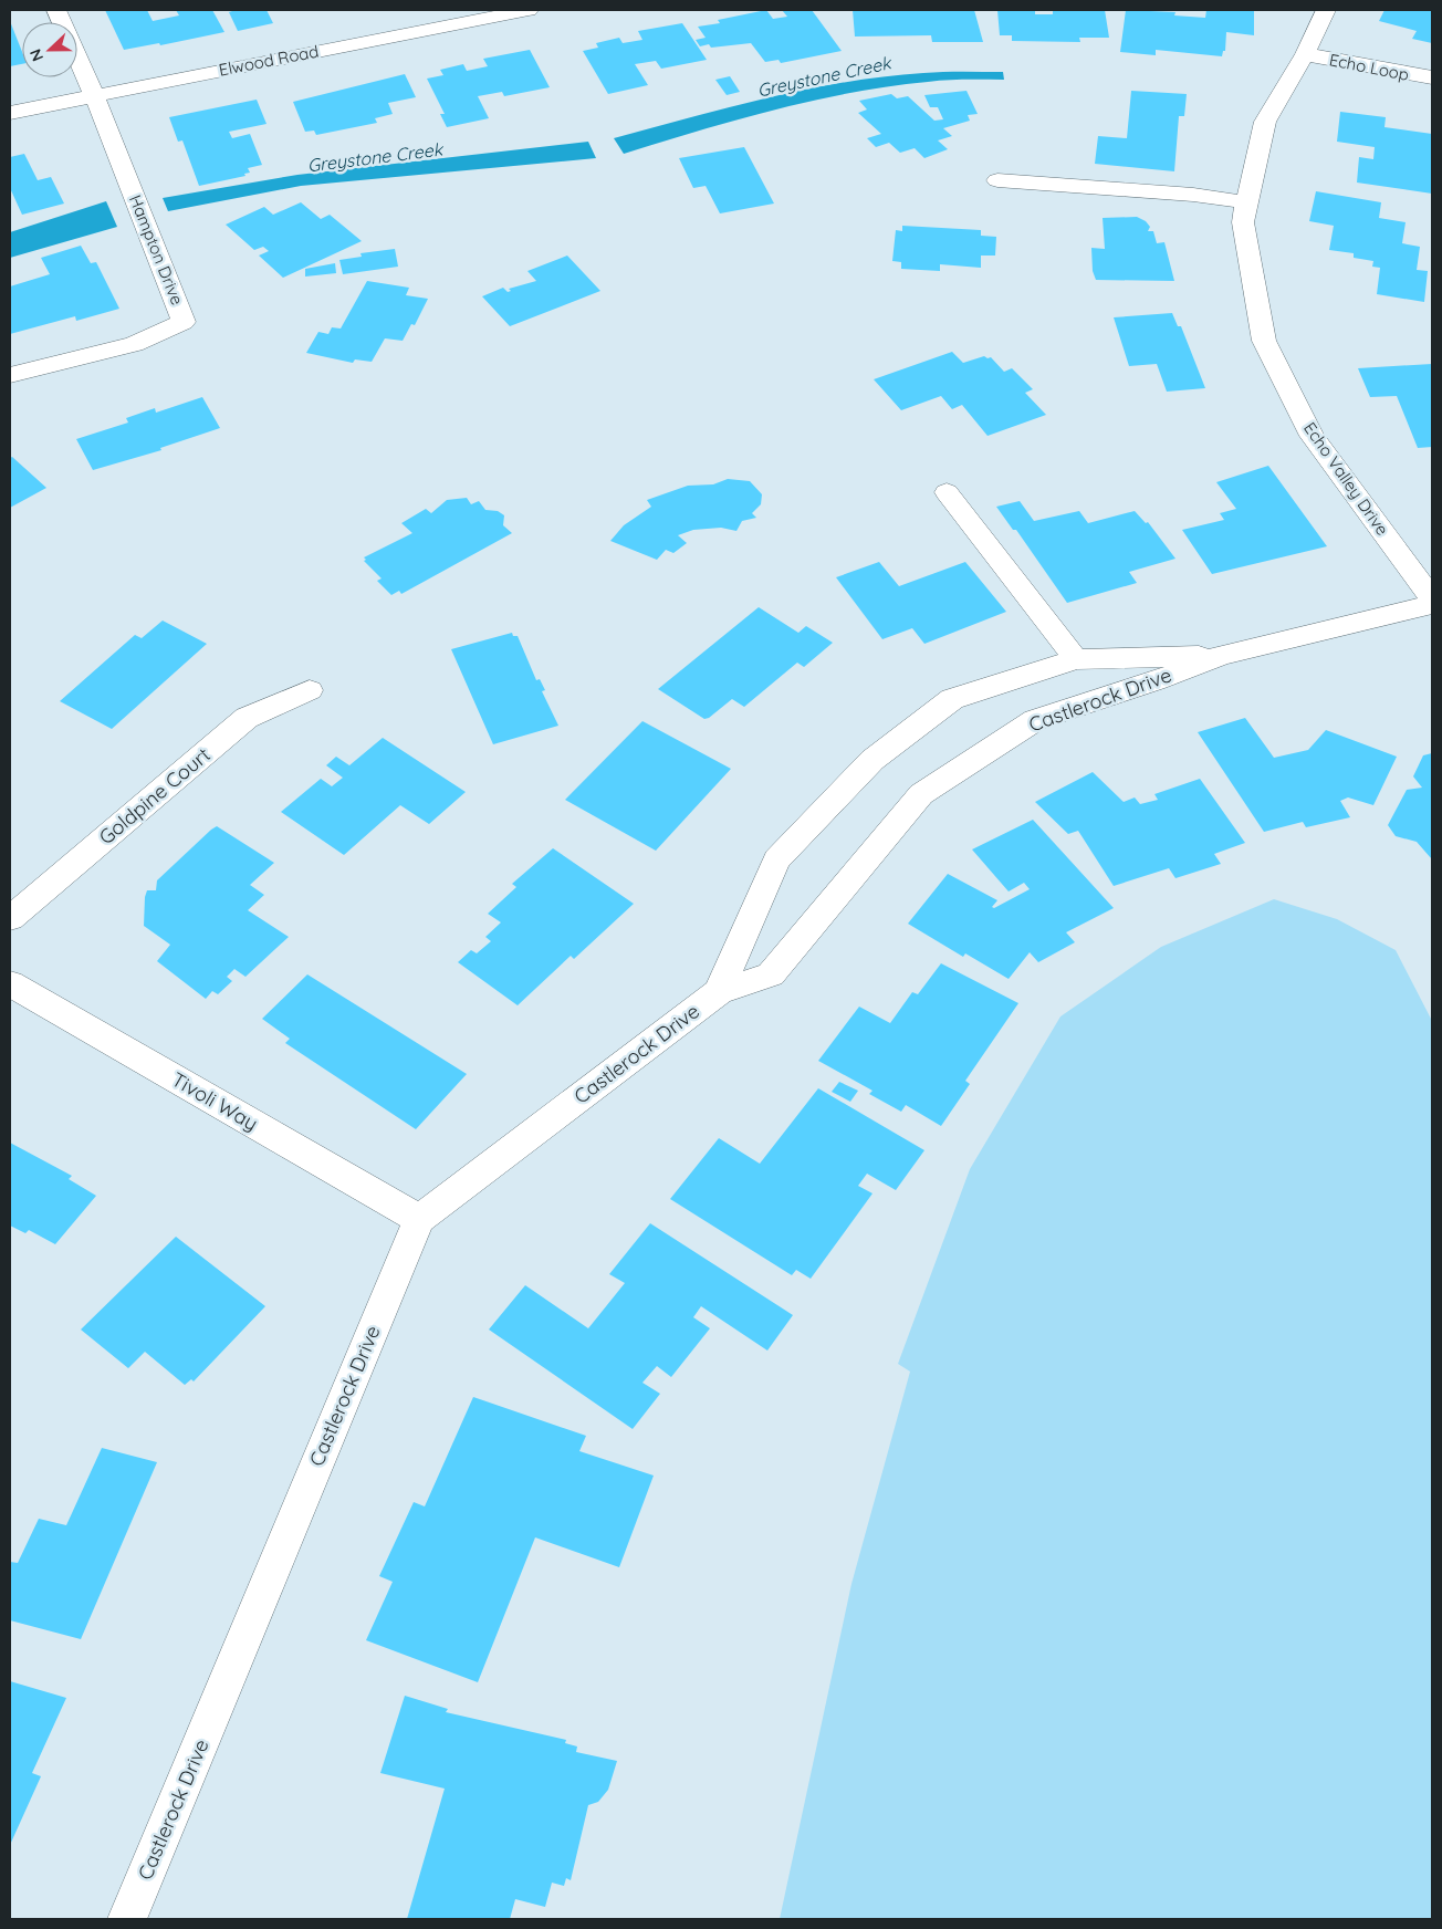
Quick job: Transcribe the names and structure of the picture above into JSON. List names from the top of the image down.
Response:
{
  "streets": {
    "street": [
      "Elwood Road",
      "Echo Loop",
      "Hampton Drive",
      "Echo Valley Drive",
      "Castlerock Drive",
      "Goldpine Court",
      "Tivoli Way"
    ]
  },
  "crossings": [
    ["Elwood Road", "Hampton Drive"],
    ["Echo Loop", "Echo Valley Drive"],
    ["Castlerock Drive", "Tivoli Way"]
  ],
  "water": ["Greystone Creek"],
  "north": "left"
}
